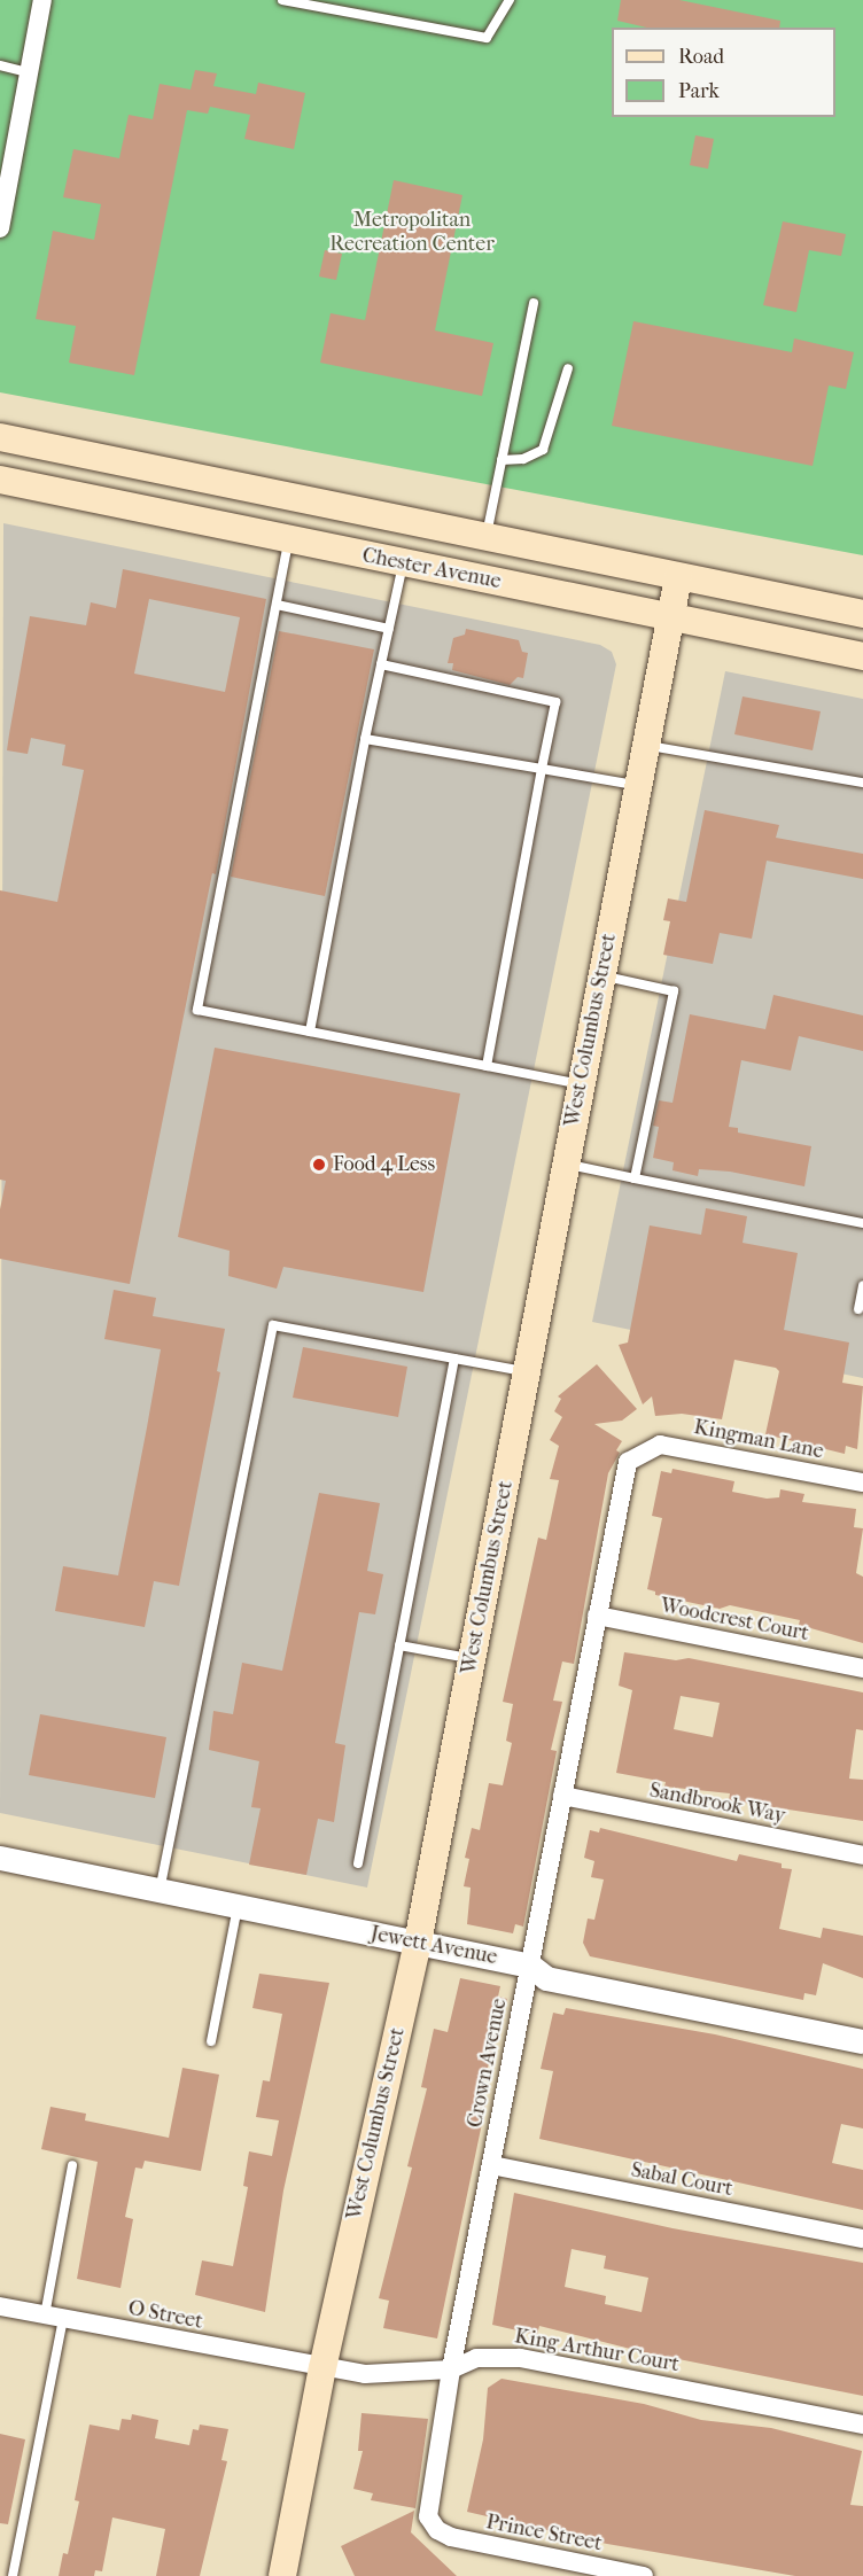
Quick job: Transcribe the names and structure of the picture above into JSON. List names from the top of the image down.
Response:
{
  "streets": {
    "main road": ["Chester Avenue", "West Columbus Street"],
    "street": [
      "Kingman Lane",
      "Woodcrest Court",
      "Sandbrook Way",
      "Jewett Avenue",
      "Crown Avenue",
      "Sabal Court",
      "O Street",
      "King Arthur Court",
      "Prince Street"
    ]
  },
  "crossings": [
    ["Chester Avenue", "West Columbus Street"],
    ["West Columbus Street", "Jewett Avenue"],
    ["West Columbus Street", "O Street"],
    ["West Columbus Street", "King Arthur Court"],
    ["Kingman Lane", "Crown Avenue"],
    ["Woodcrest Court", "Crown Avenue"],
    ["Sandbrook Way", "Crown Avenue"],
    ["Jewett Avenue", "Crown Avenue"],
    ["Crown Avenue", "Sabal Court"],
    ["Crown Avenue", "King Arthur Court"],
    ["Crown Avenue", "Prince Street"],
    ["O Street", "King Arthur Court"]
  ],
  "parks": ["Metropolitan Recreation Center"],
  "places": ["Food 4 Less"],
  "legend": ["Road", "Park"]
}
